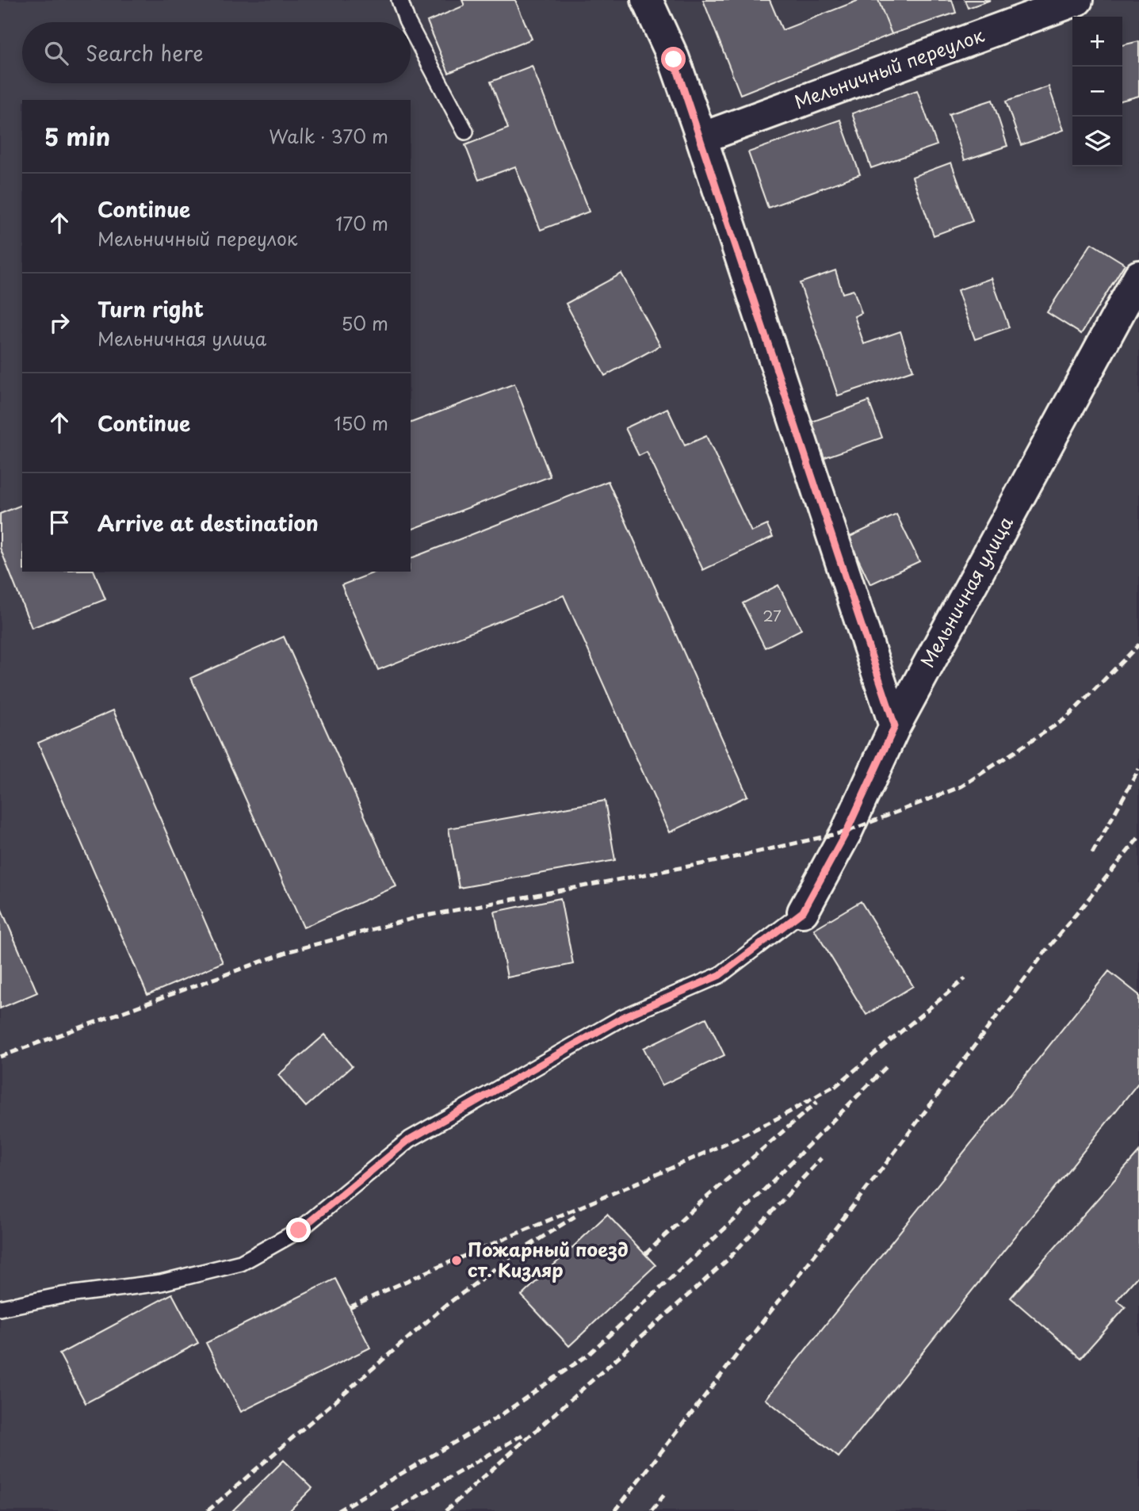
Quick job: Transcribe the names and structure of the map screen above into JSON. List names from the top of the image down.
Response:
{
  "streets": {
    "street": ["Мельничный переулок", "Мельничная улица"]
  },
  "places": ["Пожарный поезд ст. Кизляр"],
  "house_numbers": ["27"],
  "page": {
    "map_buttons": ["+", "−"],
    "search": "Search here",
    "heading": ["5 min", "Walk · 370 m"],
    "list": [
      ["Continue", "Мельничный переулок", "170 m"],
      ["Turn right", "Мельничная улица", "50 m"],
      ["Continue", "150 m"],
      "Arrive at destination"
    ]
  }
}
